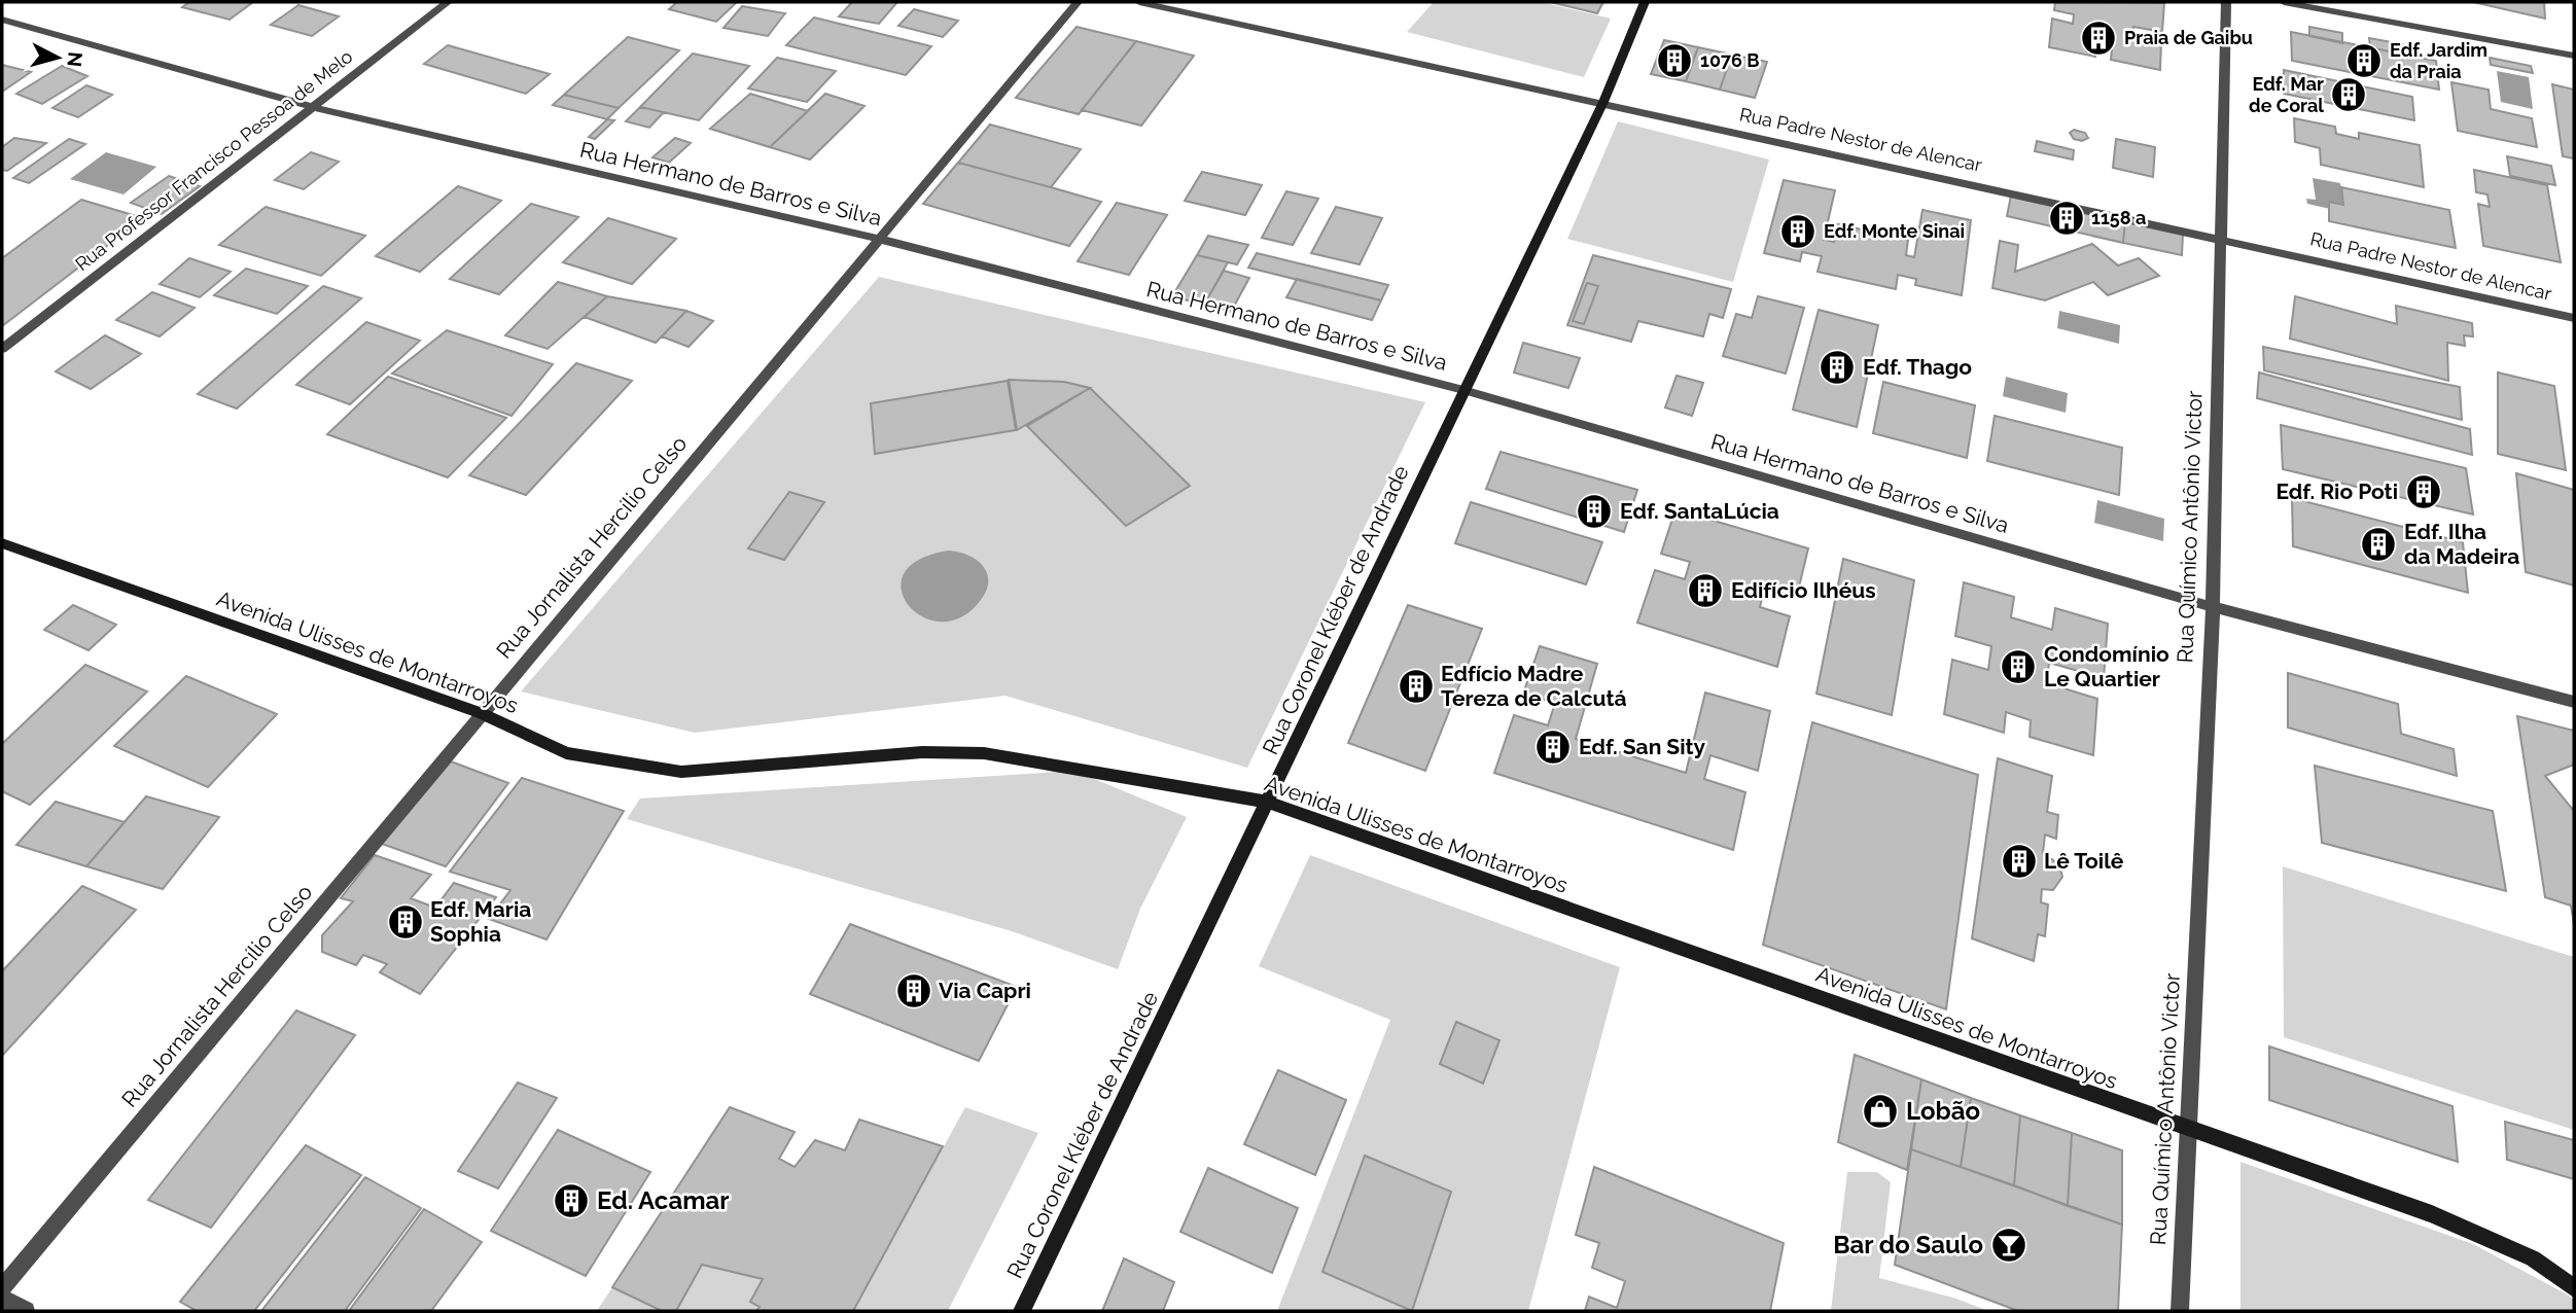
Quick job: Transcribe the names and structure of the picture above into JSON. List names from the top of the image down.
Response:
{
  "streets": {
    "main road": ["Rua Coronel Kléber de Andrade", "Avenida Ulisses de Montarroyos"],
    "street": [
      "Rua Padre Nestor de Alencar",
      "Rua Professor Francisco Pessoa de Melo",
      "Rua Hermano de Barros e Silva",
      "Rua Químico Antônio Victor",
      "Rua Jornalista Hercílio Celso"
    ]
  },
  "crossings": [
    ["Rua Padre Nestor de Alencar", "Rua Químico Antônio Victor"],
    ["Rua Padre Nestor de Alencar", "Rua Coronel Kléber de Andrade"],
    ["Rua Professor Francisco Pessoa de Melo", "Rua Hermano de Barros e Silva"],
    ["Rua Hermano de Barros e Silva", "Rua Químico Antônio Victor"],
    ["Rua Hermano de Barros e Silva", "Rua Jornalista Hercílio Celso"],
    ["Rua Hermano de Barros e Silva", "Rua Coronel Kléber de Andrade"],
    ["Rua Químico Antônio Victor", "Avenida Ulisses de Montarroyos"],
    ["Rua Jornalista Hercílio Celso", "Avenida Ulisses de Montarroyos"],
    ["Rua Coronel Kléber de Andrade", "Avenida Ulisses de Montarroyos"]
  ],
  "places": {
    "building": [
      "Praia de Gaibu",
      "1076 B",
      "Edf. Jardim da Praia",
      "Edf. Mar de Coral",
      "1158 a",
      "Edf. Monte Sinai",
      "Edf. Thago",
      "Edf. Rio Poti",
      "Edf. SantaLúcia",
      "Edf. Ilha da Madeira",
      "Edifício Ilhéus",
      "Condomínio Le Quartier",
      "Edfício Madre Tereza de Calcutá",
      "Edf. San Sity",
      "Lê Toilê",
      "Edf. Maria Sophia",
      "Via Capri",
      "Ed. Acamar"
    ],
    "shop": ["Lobão"],
    "bar": ["Bar do Saulo"]
  },
  "north": "right"
}
